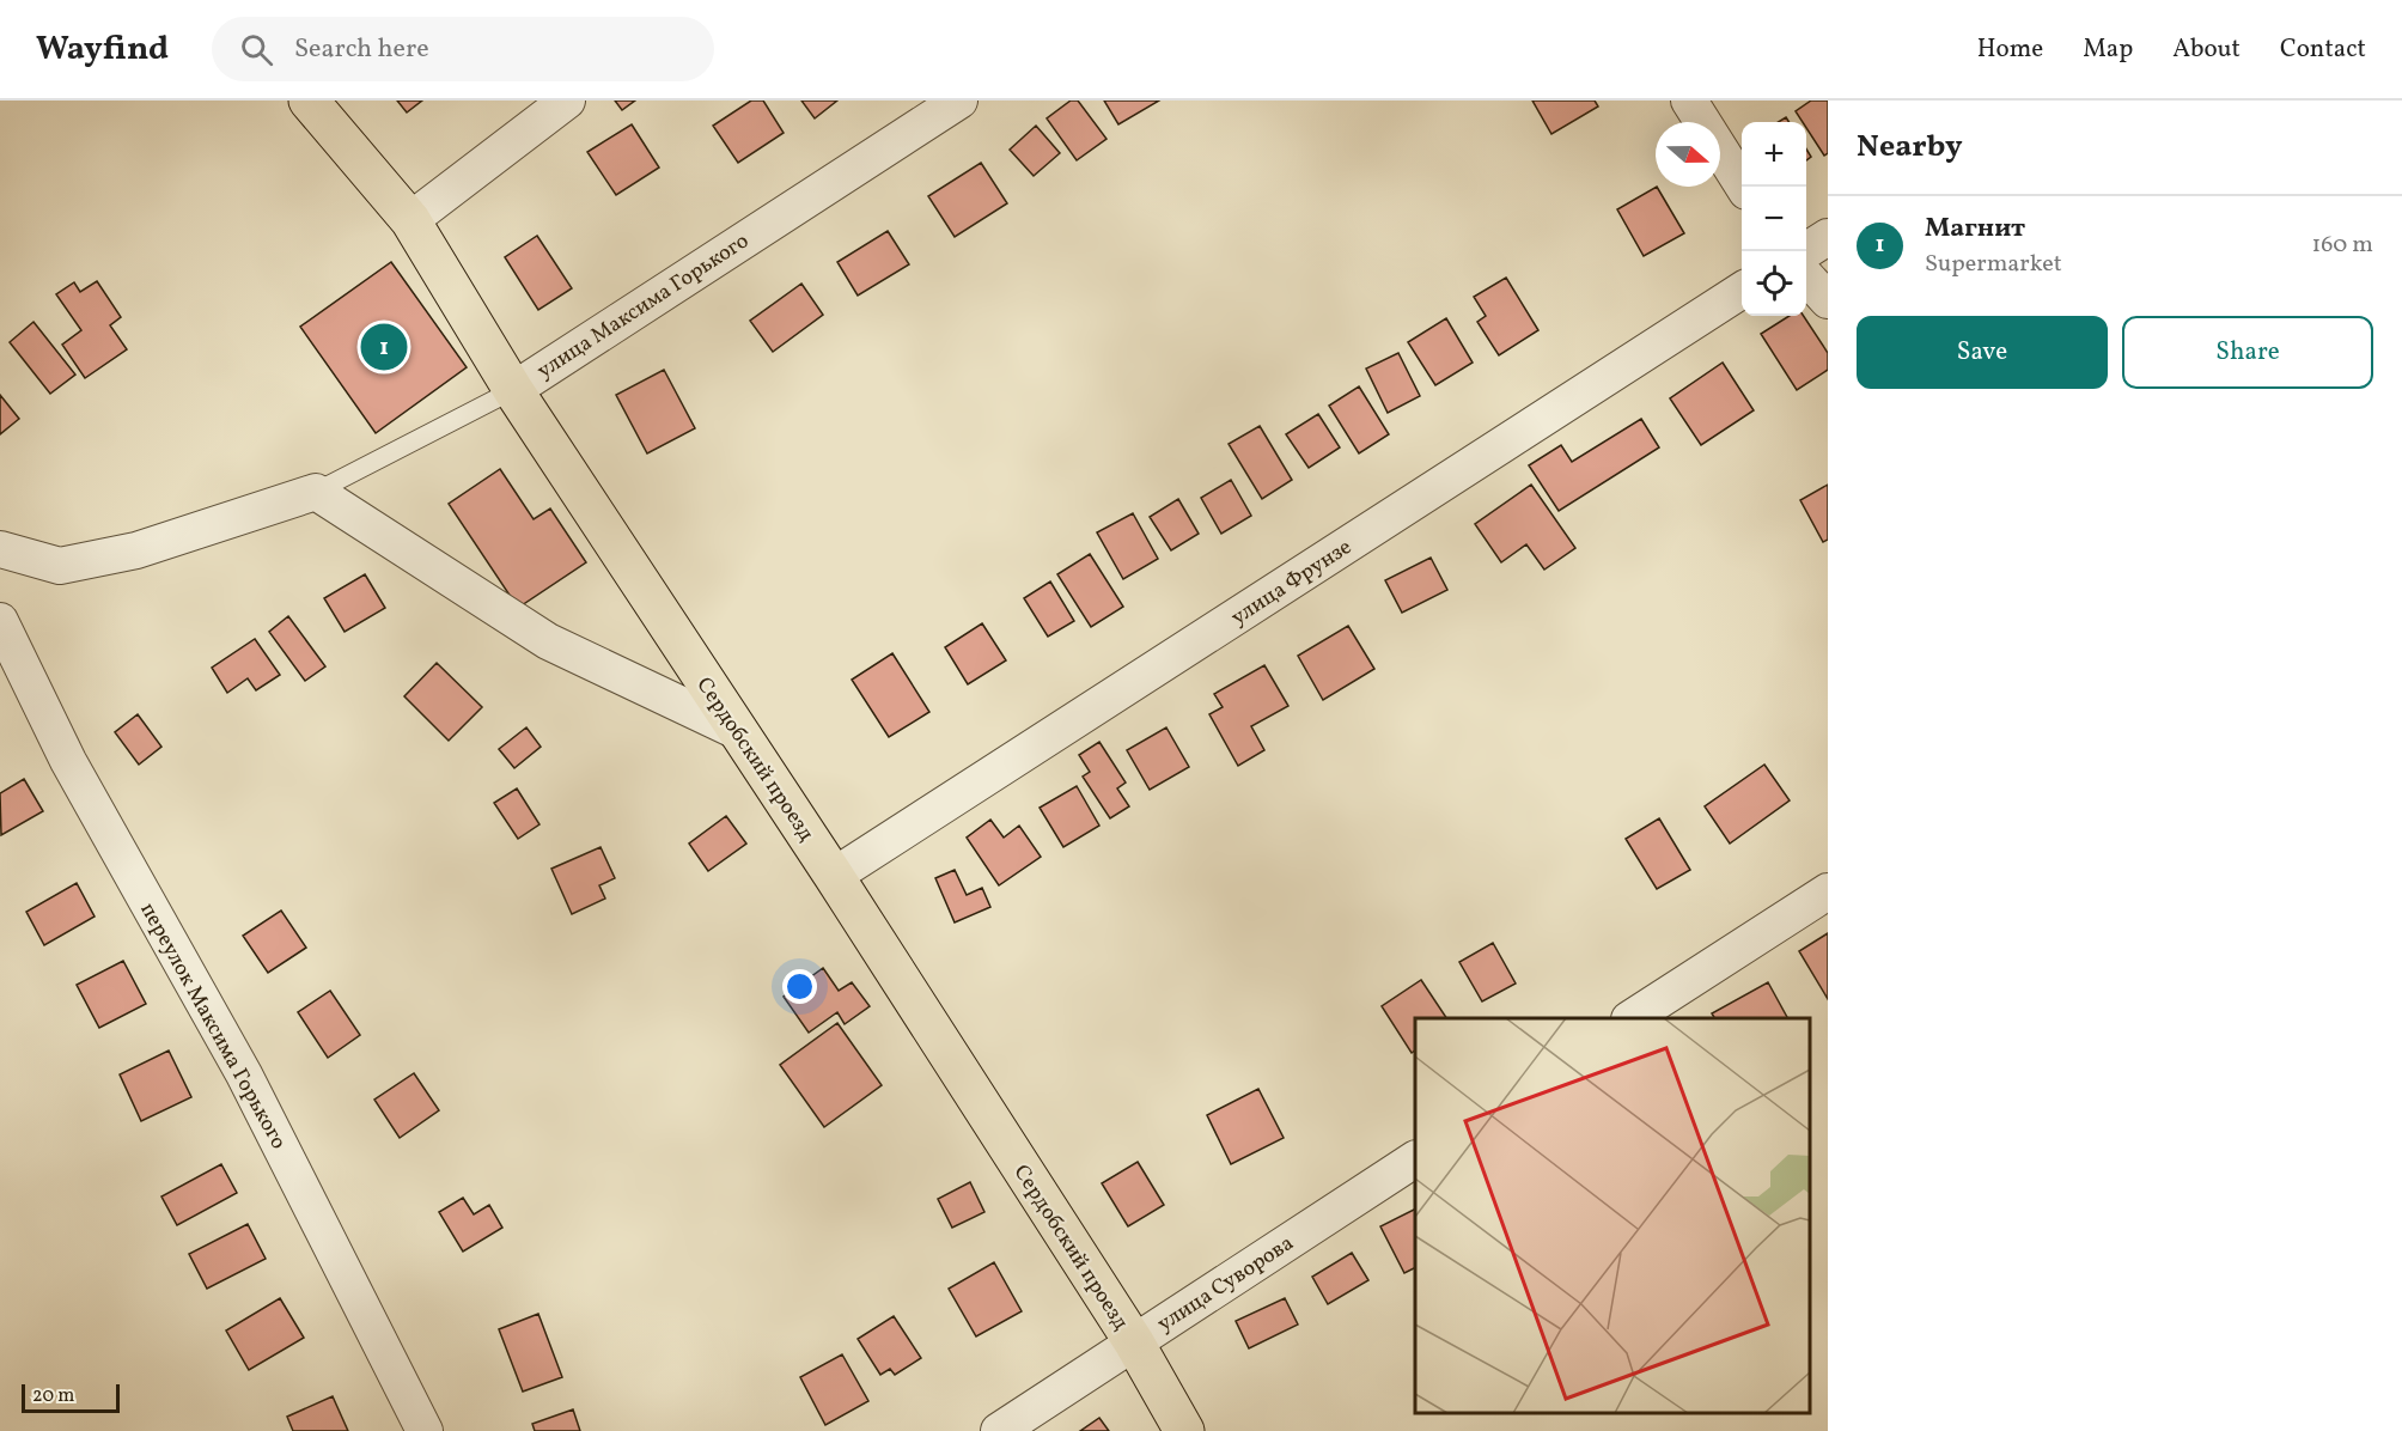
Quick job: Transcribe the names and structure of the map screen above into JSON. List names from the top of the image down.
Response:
{
  "streets": {
    "main road": ["Сердобский проезд"],
    "street": [
      "улица Максима Горького",
      "улица Фрунзе",
      "переулок Максима Горького",
      "улица Суворова"
    ]
  },
  "crossings": [
    ["улица Максима Горького", "Сердобский проезд"],
    ["улица Фрунзе", "Сердобский проезд"],
    ["Сердобский проезд", "улица Суворова"]
  ],
  "scale_bar": "20 m",
  "north": "right",
  "page": {
    "header": "Wayfind",
    "search": "Search here",
    "nav": [
      "Home",
      "Map",
      "About",
      "Contact"
    ],
    "heading": "Nearby",
    "map_buttons": ["+", "−"],
    "list": [
      {
        "mark": "1",
        "name": "Магнит",
        "note": "Supermarket",
        "value": "160 m"
      }
    ],
    "buttons": ["Save", "Share"],
    "pins": "1",
    "scale": "20 m"
  }
}
